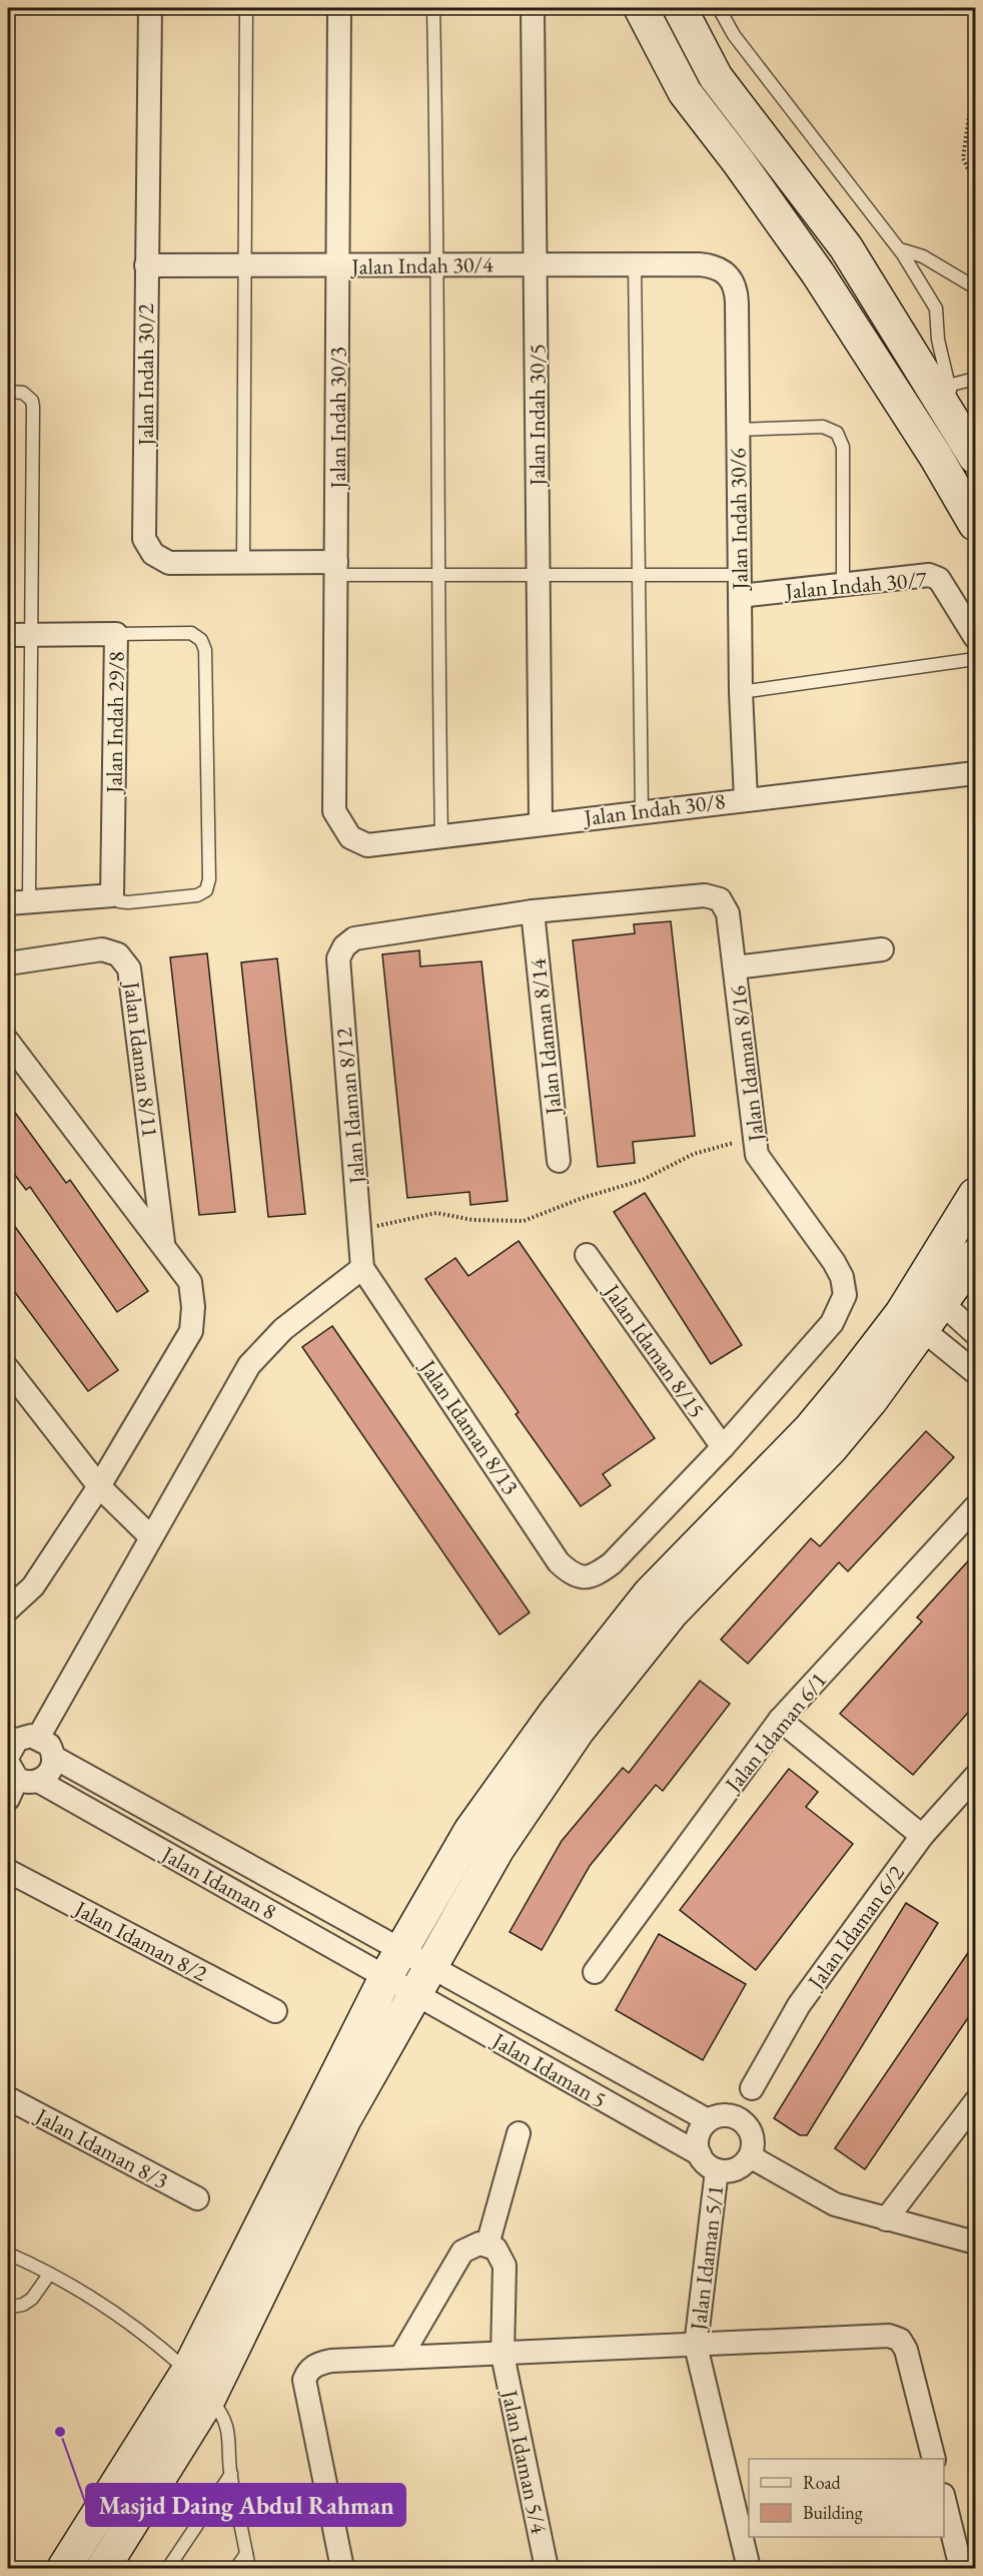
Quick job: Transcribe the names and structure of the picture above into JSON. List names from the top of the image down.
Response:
{
  "streets": {
    "street": [
      "Jalan Indah 30/4",
      "Jalan Indah 30/2",
      "Jalan Indah 30/5",
      "Jalan Indah 30/3",
      "Jalan Indah 30/6",
      "Jalan Indah 30/7",
      "Jalan Indah 29/8",
      "Jalan Indah 30/8",
      "Jalan Idaman 8/14",
      "Jalan Idaman 8/11",
      "Jalan Idaman 8/16",
      "Jalan Idaman 8/12",
      "Jalan Idaman 8/15",
      "Jalan Idaman 8/13",
      "Jalan Idaman 6/1",
      "Jalan Idaman 8",
      "Jalan Idaman 6/2",
      "Jalan Idaman 8/2",
      "Jalan Idaman 5",
      "Jalan Idaman 8/3",
      "Jalan Idaman 5/1",
      "Jalan Idaman 5/4"
    ]
  },
  "crossings": [
    ["Jalan Indah 30/4", "Jalan Indah 30/2"],
    ["Jalan Indah 30/4", "Jalan Indah 30/5"],
    ["Jalan Indah 30/4", "Jalan Indah 30/3"],
    ["Jalan Indah 30/4", "Jalan Indah 30/6"],
    ["Jalan Indah 30/2", "Jalan Indah 30/3"],
    ["Jalan Indah 30/5", "Jalan Indah 30/8"],
    ["Jalan Indah 30/3", "Jalan Indah 30/8"],
    ["Jalan Indah 30/6", "Jalan Indah 30/7"],
    ["Jalan Indah 30/6", "Jalan Indah 30/8"],
    ["Jalan Idaman 8/14", "Jalan Idaman 8/16"],
    ["Jalan Idaman 8/14", "Jalan Idaman 8/12"],
    ["Jalan Idaman 8/16", "Jalan Idaman 8/12"],
    ["Jalan Idaman 8/16", "Jalan Idaman 8/15"],
    ["Jalan Idaman 8/16", "Jalan Idaman 8/13"],
    ["Jalan Idaman 8/12", "Jalan Idaman 8/13"],
    ["Jalan Idaman 8/15", "Jalan Idaman 8/13"],
    ["Jalan Idaman 8", "Jalan Idaman 5"],
    ["Jalan Idaman 5", "Jalan Idaman 5/1"]
  ],
  "places": ["Masjid Daing Abdul Rahman"],
  "legend": ["Road", "Building"]
}
